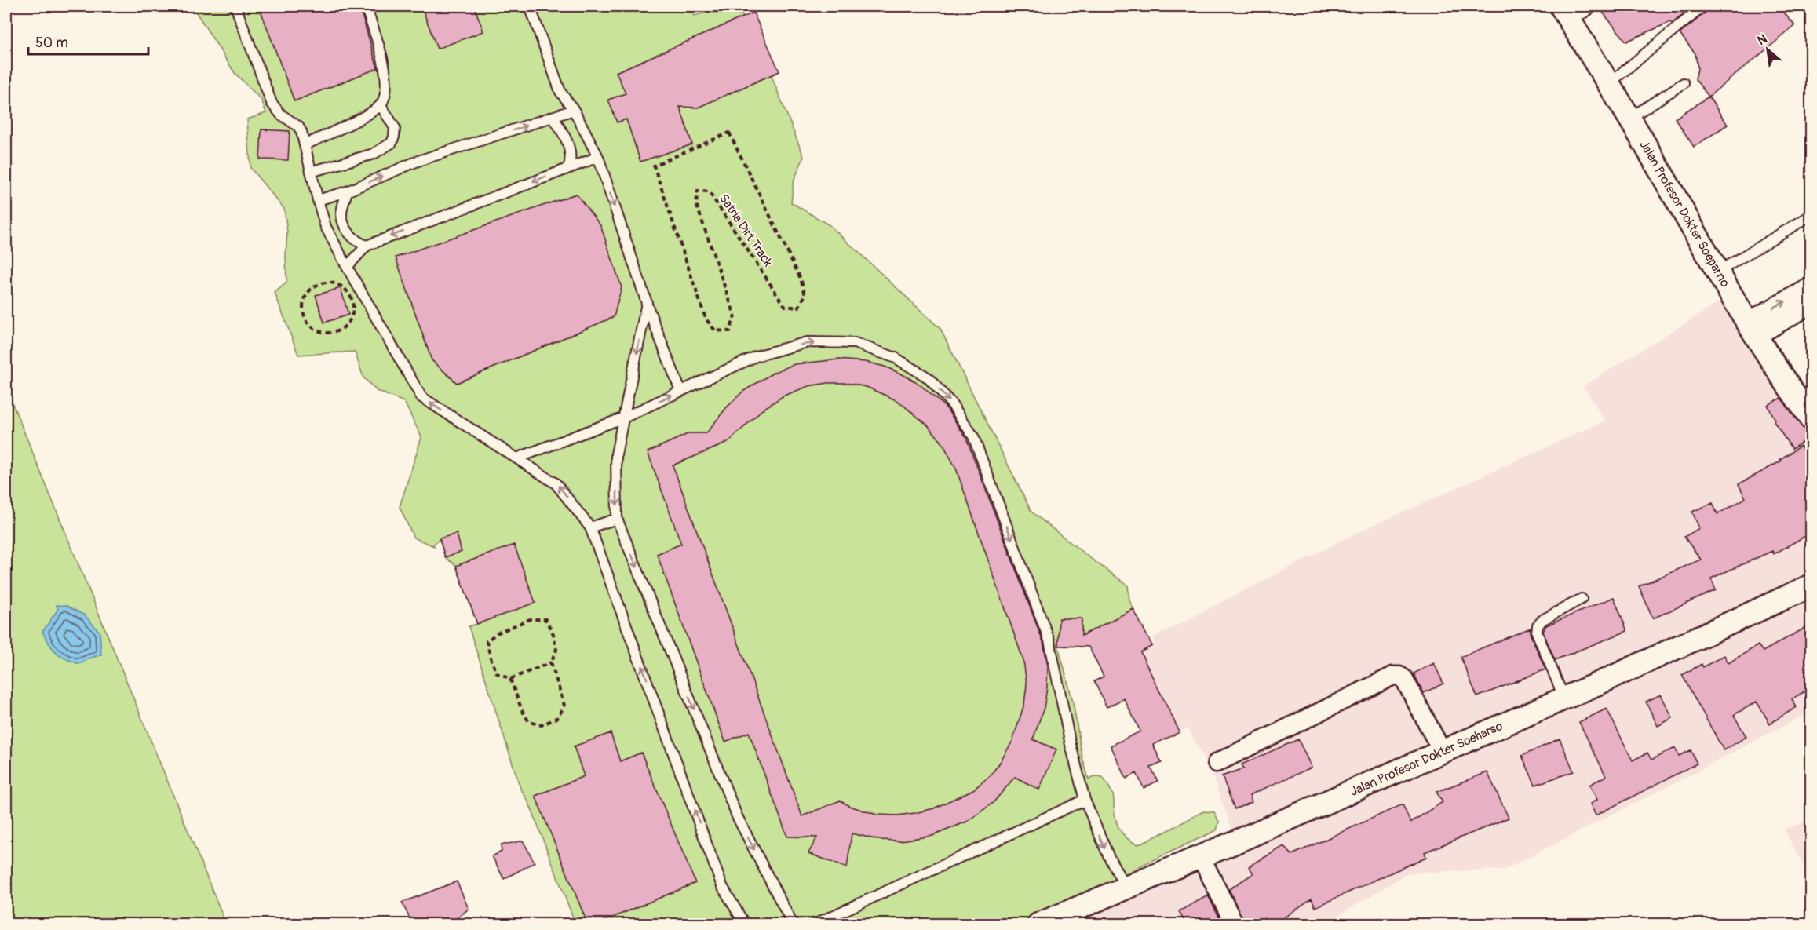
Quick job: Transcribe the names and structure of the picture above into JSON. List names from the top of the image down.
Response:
{
  "streets": {
    "street": ["Jalan Profesor Dokter Soeparno", "Jalan Profesor Dokter Soeharso"],
    "path": ["Satria Dirt Track"]
  },
  "scale_bar": "50 m",
  "north": "top left"
}
